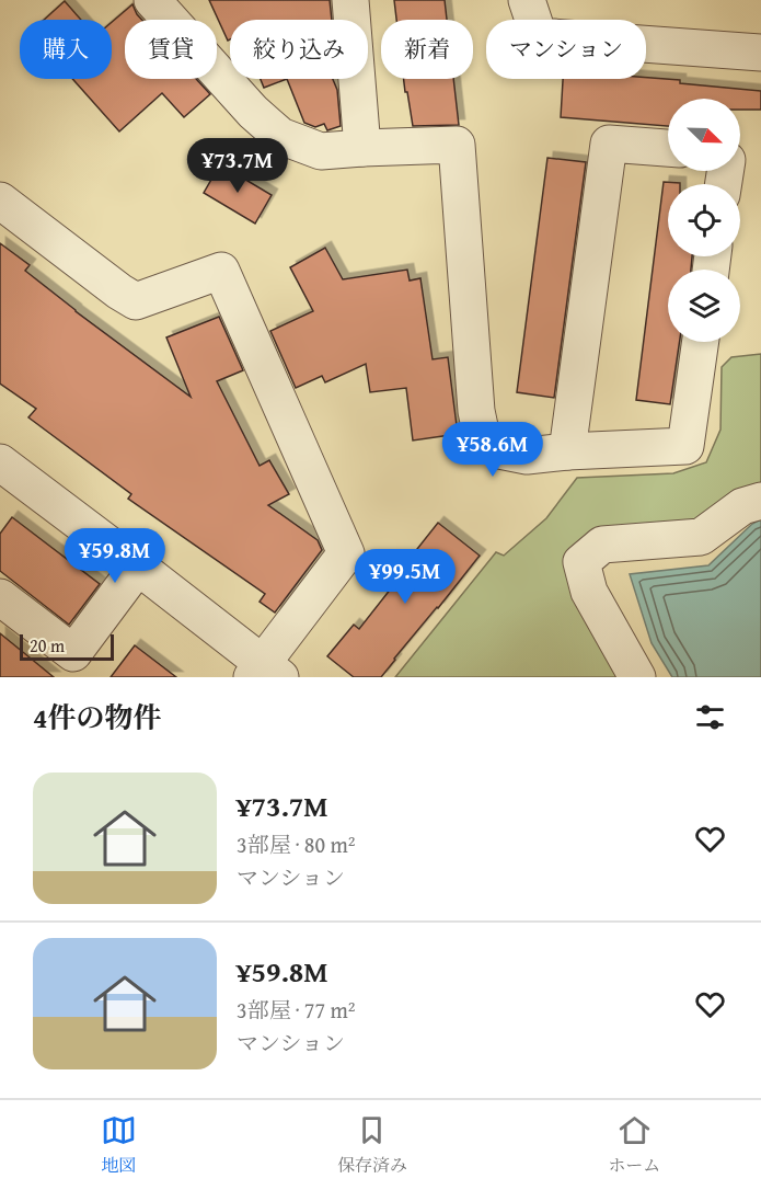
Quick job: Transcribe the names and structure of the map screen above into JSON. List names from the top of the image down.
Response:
{
  "scale_bar": "20 m",
  "north": "bottom right",
  "page": {
    "chip": [
      "購入",
      "賃貸",
      "絞り込み",
      "新着",
      "マンション"
    ],
    "price": [
      "¥73.7M",
      "¥58.6M",
      "¥59.8M",
      "¥99.5M"
    ],
    "scale": "20 m",
    "heading": "4件の物件",
    "list": [
      {
        "name": "¥73.7M",
        "note": "3部屋 · 80 m² · マンション"
      },
      {
        "name": "¥59.8M",
        "note": "3部屋 · 77 m² · マンション"
      }
    ],
    "tabs": ["地図", "保存済み", "ホーム"]
  }
}
